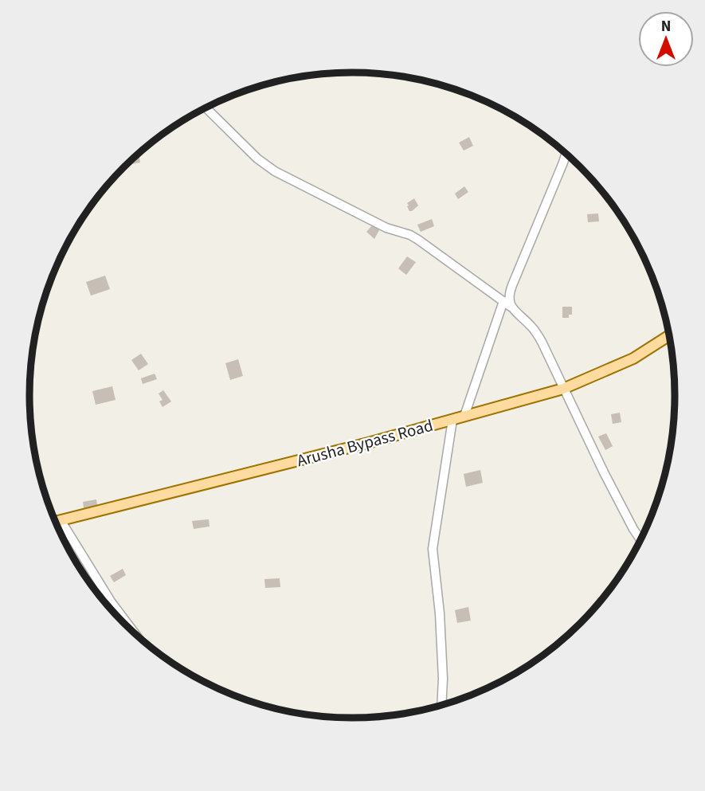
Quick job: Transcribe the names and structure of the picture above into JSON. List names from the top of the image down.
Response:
{
  "streets": {
    "main road": ["Arusha Bypass Road"]
  },
  "north": "top"
}
